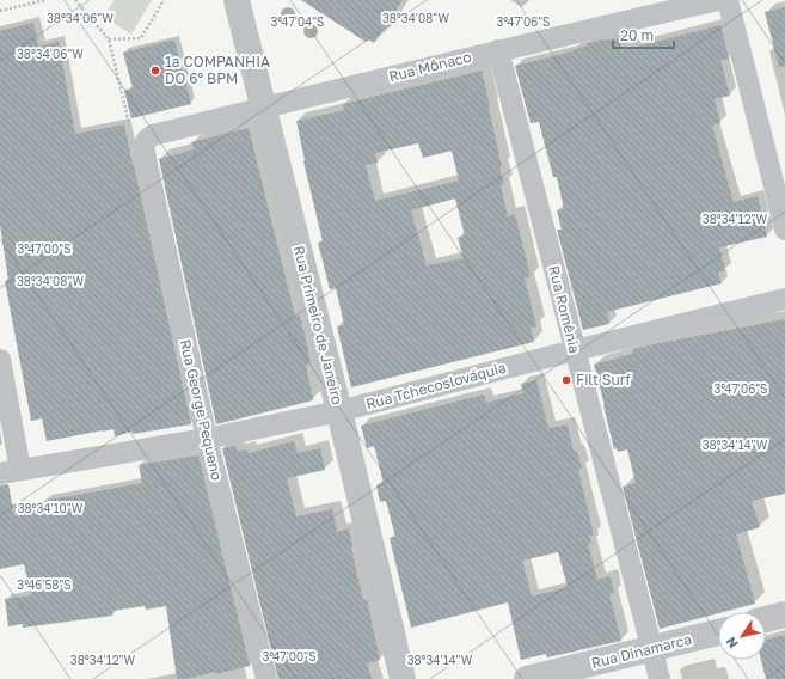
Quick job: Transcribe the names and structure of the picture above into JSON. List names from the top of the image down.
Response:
{
  "streets": {
    "street": [
      "Rua Mônaco",
      "Rua Romênia",
      "Rua Primeiro de Janeiro",
      "Rua Tchecoslováquia",
      "Rua George Pequeno",
      "Rua Dinamarca"
    ]
  },
  "crossings": [
    ["Rua Mônaco", "Rua Romênia"],
    ["Rua Mônaco", "Rua Primeiro de Janeiro"],
    ["Rua Mônaco", "Rua George Pequeno"],
    ["Rua Romênia", "Rua Tchecoslováquia"],
    ["Rua Romênia", "Rua Dinamarca"],
    ["Rua Primeiro de Janeiro", "Rua Tchecoslováquia"],
    ["Rua Tchecoslováquia", "Rua George Pequeno"]
  ],
  "places": ["1ª COMPANHIA DO 6º BPM", "Filt Surf"],
  "scale_bar": "20 m",
  "north": "bottom left",
  "coordinates": [
    "38°34'06\"W",
    "38°34'08\"W",
    "3°47'04\"S",
    "3°47'06\"S",
    "38°34'12\"W",
    "3°47'00\"S",
    "38°34'14\"W",
    "38°34'10\"W",
    "3°46'58\"S"
  ]
}
